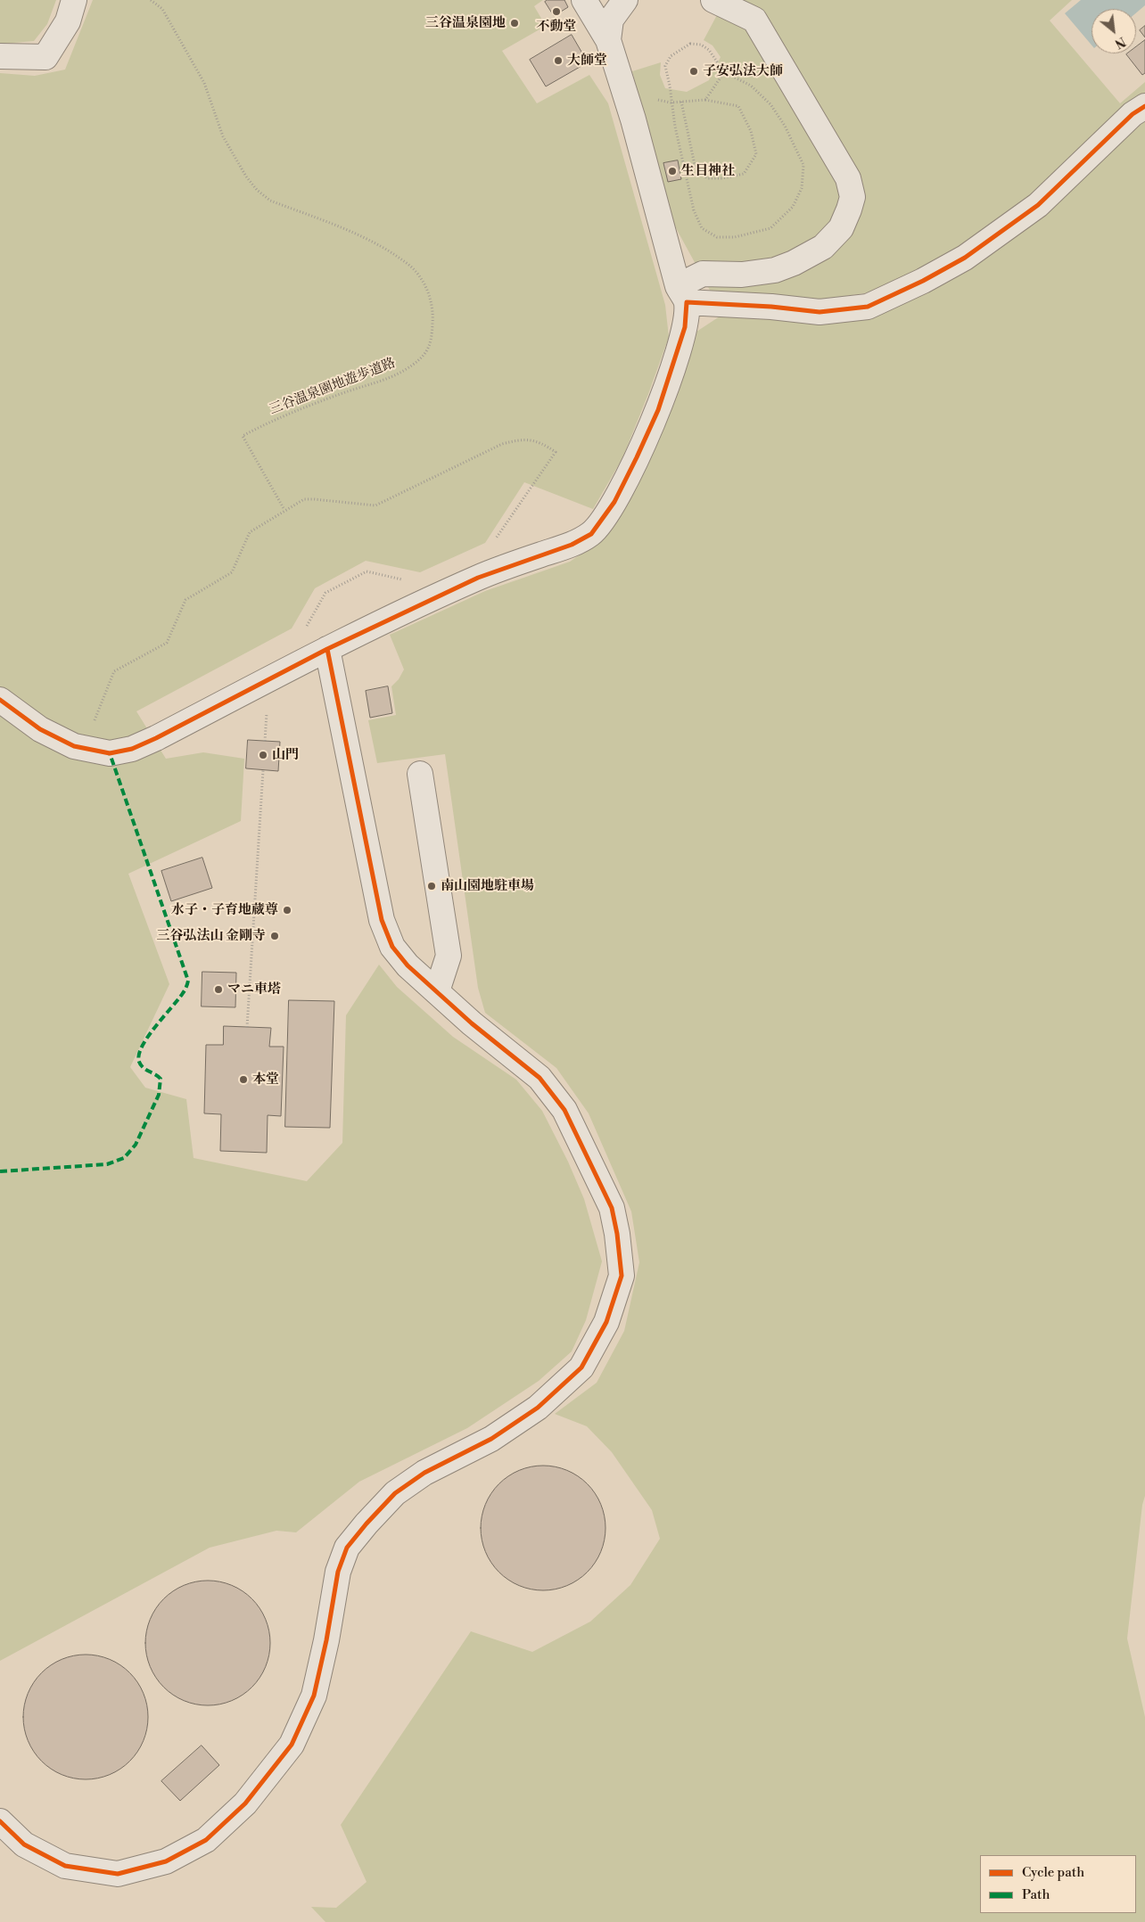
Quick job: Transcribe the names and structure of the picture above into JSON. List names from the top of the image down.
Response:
{
  "streets": {
    "path": ["三谷温泉園地遊歩道路"]
  },
  "places": [
    "不動堂",
    "三谷温泉園地",
    "大師堂",
    "子安弘法大師",
    "生目神社",
    "山門",
    "南山園地駐車場",
    "水子・子育地蔵尊",
    "三谷弘法山 金剛寺",
    "マニ車塔",
    "本堂"
  ],
  "legend": ["Cycle path", "Path"],
  "north": "bottom right"
}
